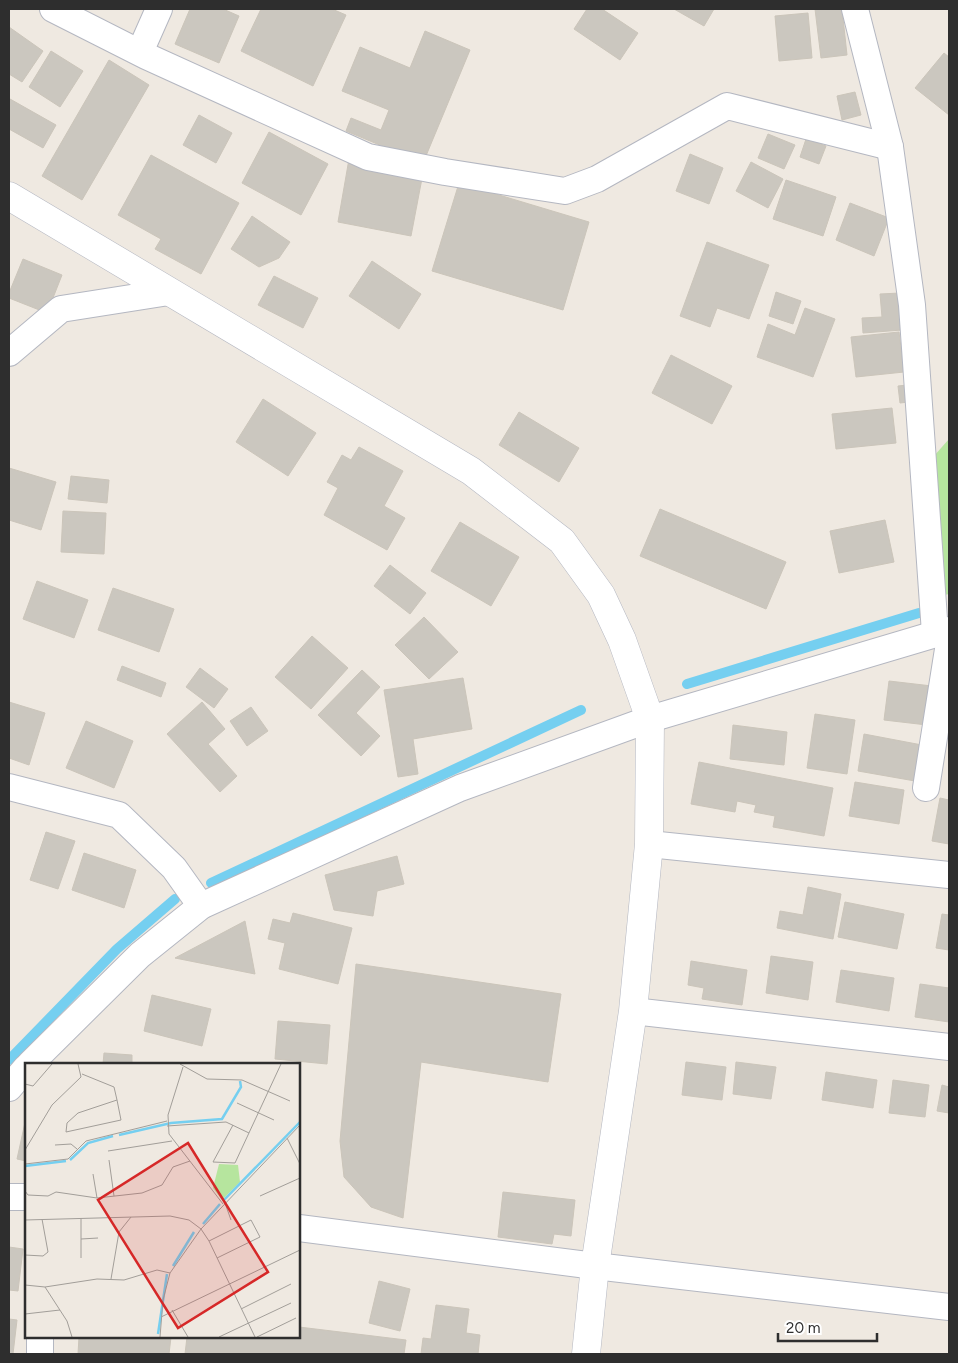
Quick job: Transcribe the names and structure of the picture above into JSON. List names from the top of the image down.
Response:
{
  "scale_bar": "20 m"
}
